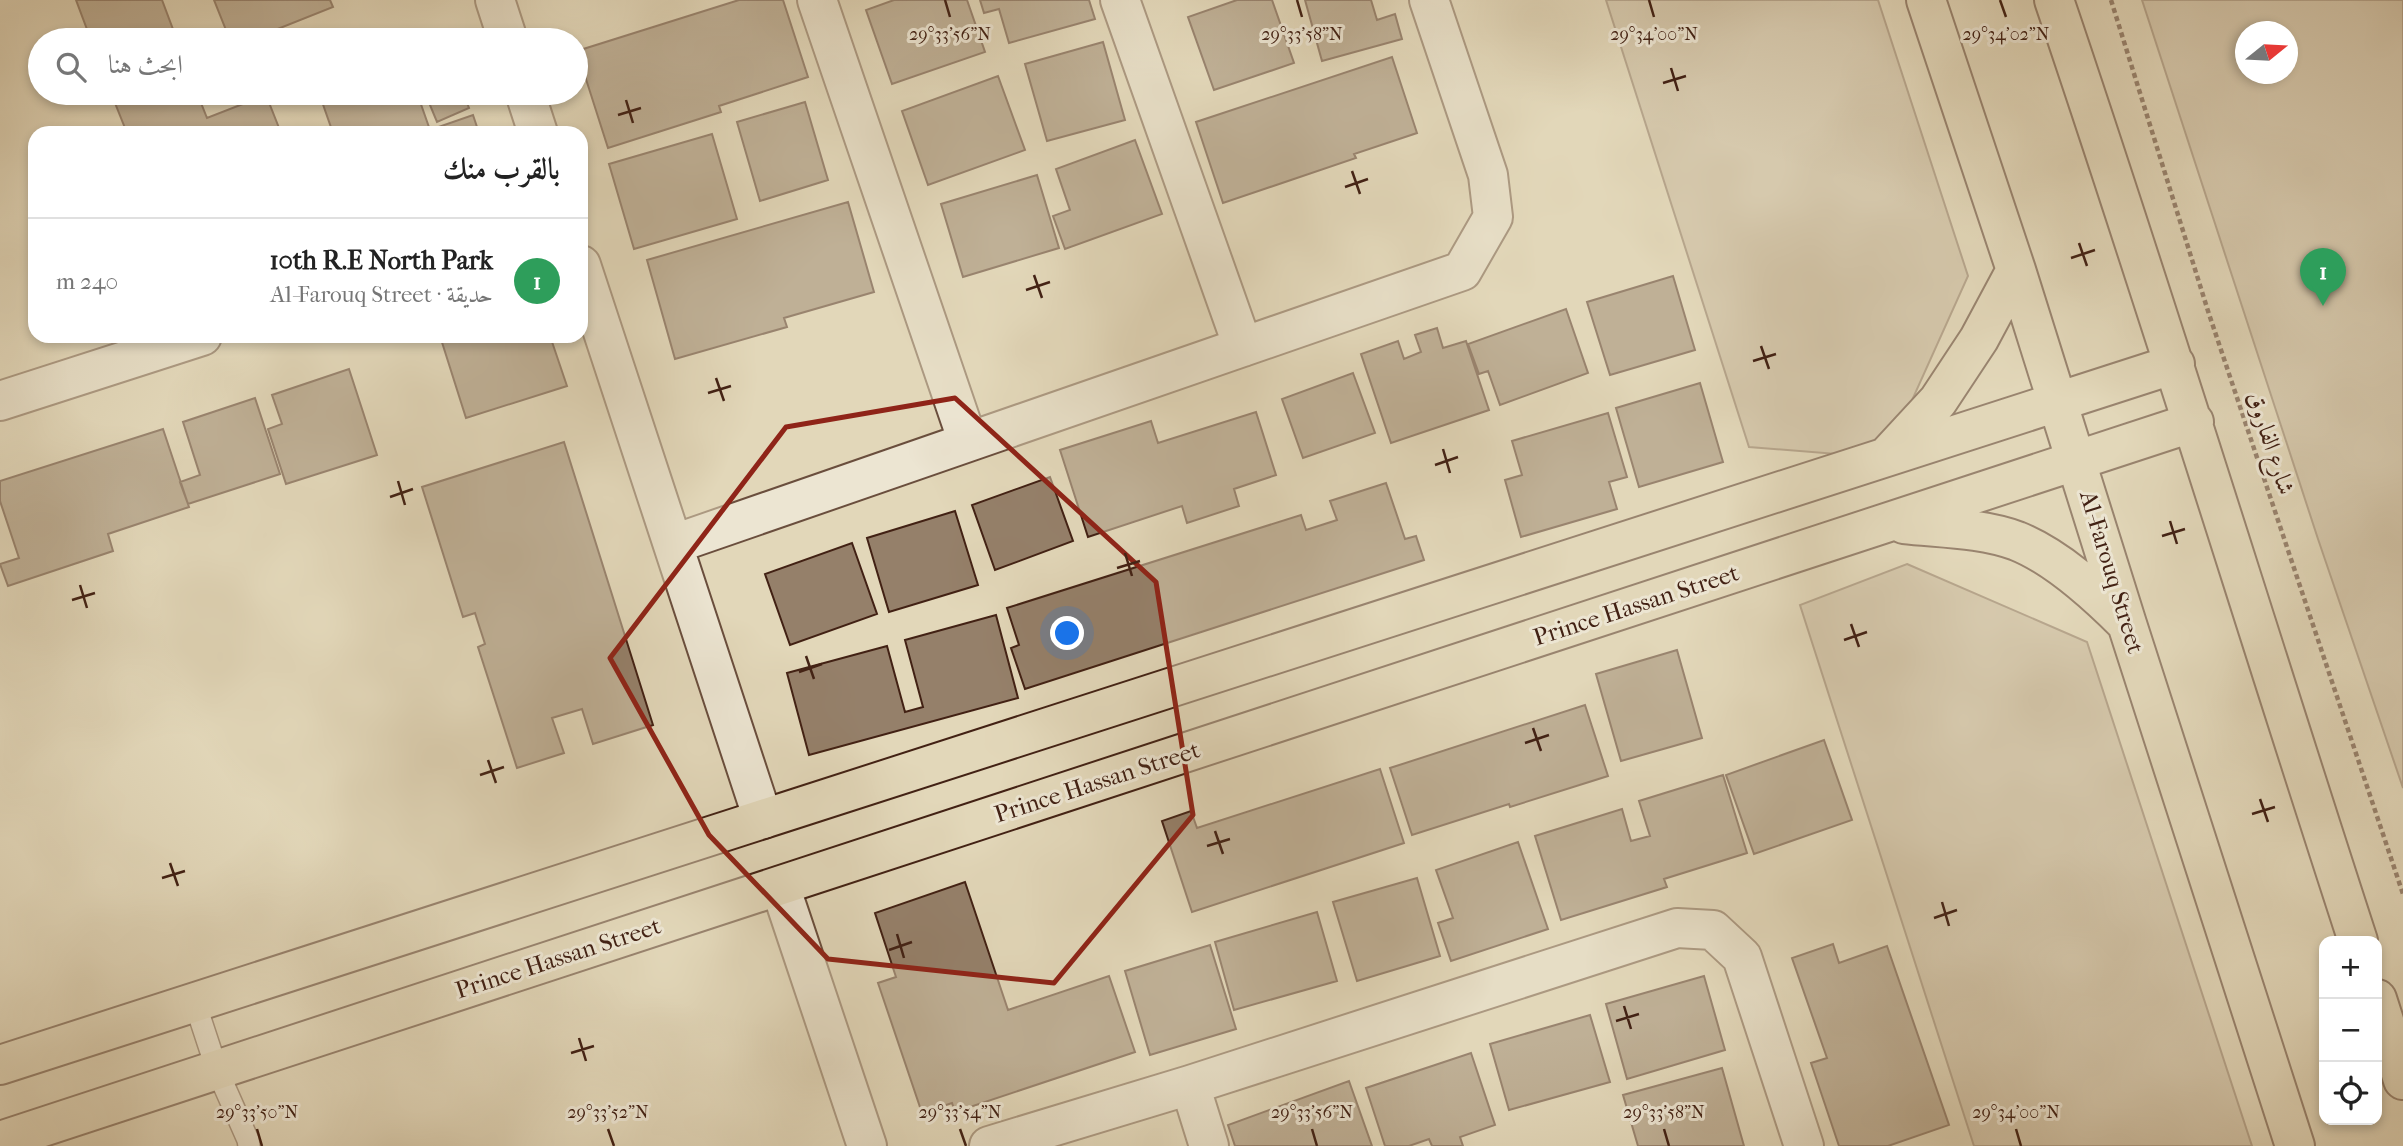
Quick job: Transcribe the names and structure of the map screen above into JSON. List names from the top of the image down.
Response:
{
  "streets": {
    "main road": ["Al-Farouq Street", "Prince Hassan Street"],
    "path": ["شارع الفاروق"]
  },
  "crossings": [
    ["Al-Farouq Street", "Prince Hassan Street"]
  ],
  "north": "right",
  "page": {
    "search": "ابحث هنا",
    "heading": "بالقرب منك",
    "list": [
      {
        "mark": "1",
        "name": "10th R.E North Park",
        "note": "حديقة · Al-Farouq Street",
        "value": "240 m"
      }
    ],
    "pins": "1",
    "map_buttons": ["+", "−"]
  },
  "coordinates": [
    "29°33'56\"N",
    "29°33'58\"N",
    "29°34'00\"N",
    "29°34'02\"N",
    "29°33'50\"N",
    "29°33'52\"N",
    "29°33'54\"N"
  ]
}
